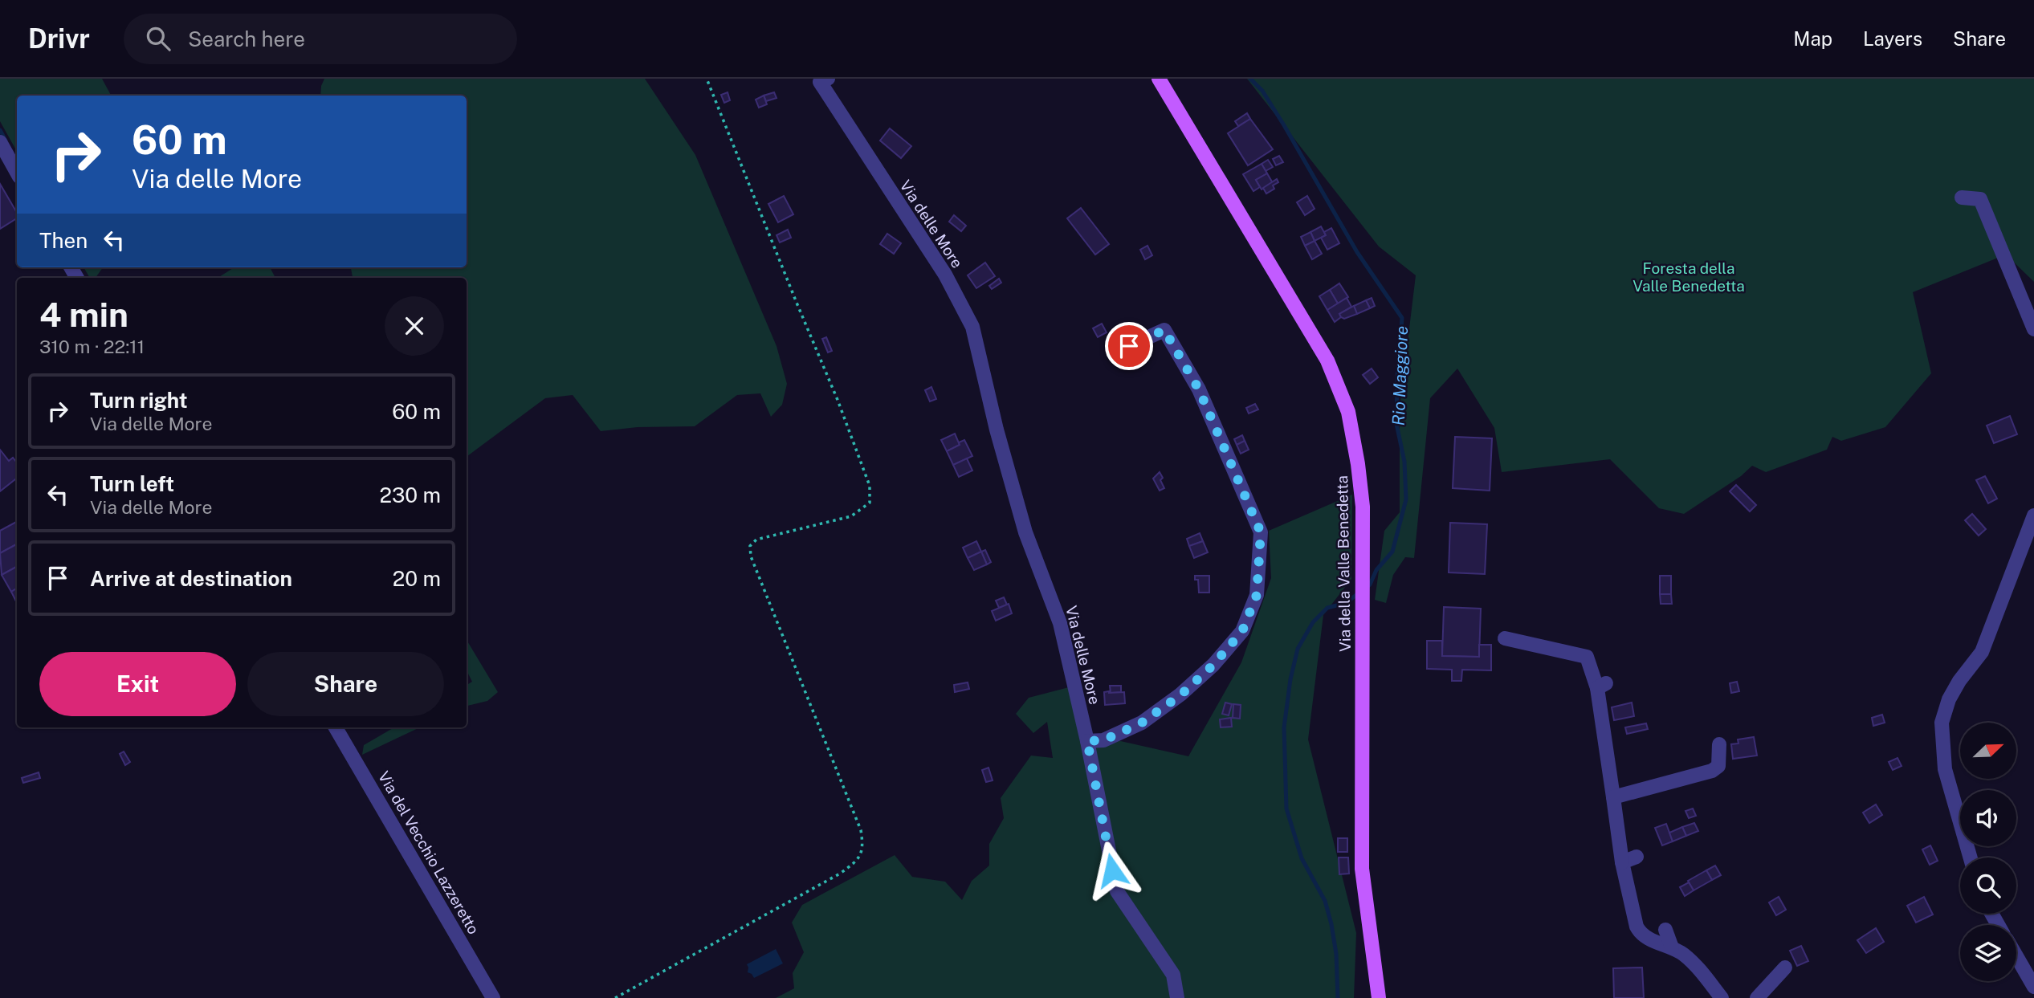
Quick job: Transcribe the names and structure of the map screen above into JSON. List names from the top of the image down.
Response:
{
  "streets": {
    "main road": ["Via della Valle Benedetta"],
    "street": ["Via delle More", "Via del Vecchio Lazzeretto"]
  },
  "water": ["Rio Maggiore"],
  "parks": ["Foresta della Valle Benedetta"],
  "north": "top right",
  "page": {
    "header": "Drivr",
    "search": "Search here",
    "nav": ["Map", "Layers", "Share"],
    "turn": ["60 m", "Via delle More"],
    "then": "Then",
    "heading": ["4 min", "310 m · 22:11"],
    "list": [
      {
        "name": "Turn right",
        "note": "Via delle More",
        "value": "60 m"
      },
      {
        "name": "Turn left",
        "note": "Via delle More",
        "value": "230 m"
      },
      {
        "name": "Arrive at destination",
        "value": "20 m"
      }
    ],
    "buttons": ["Exit", "Share"]
  }
}
